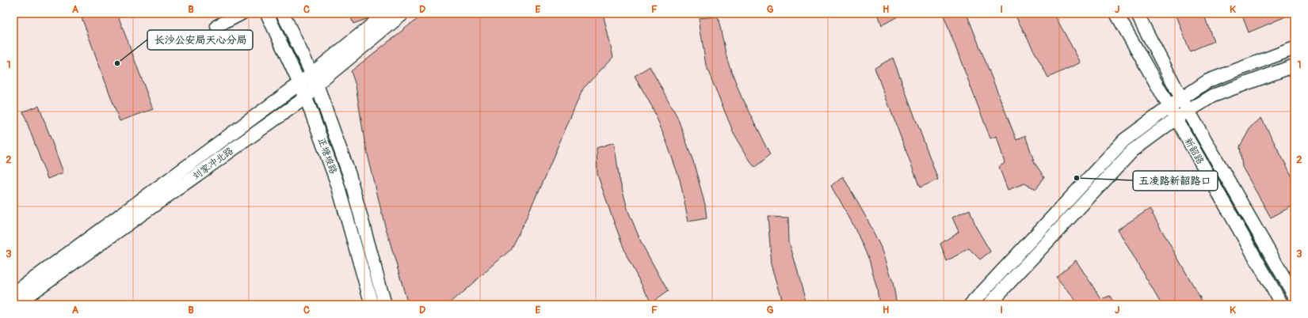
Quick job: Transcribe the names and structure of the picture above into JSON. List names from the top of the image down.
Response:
{
  "streets": {
    "main road": ["新韶路", "正塘坡路", "刘家冲北路"]
  },
  "crossings": [
    ["正塘坡路", "刘家冲北路"]
  ],
  "places": ["长沙公安局天心分局", "五凌路新韶路口"],
  "grid": {
    "columns": [
      "A",
      "B",
      "C",
      "D",
      "E",
      "F",
      "G",
      "H",
      "I",
      "J",
      "K"
    ],
    "rows": ["1", "2", "3"]
  }
}
